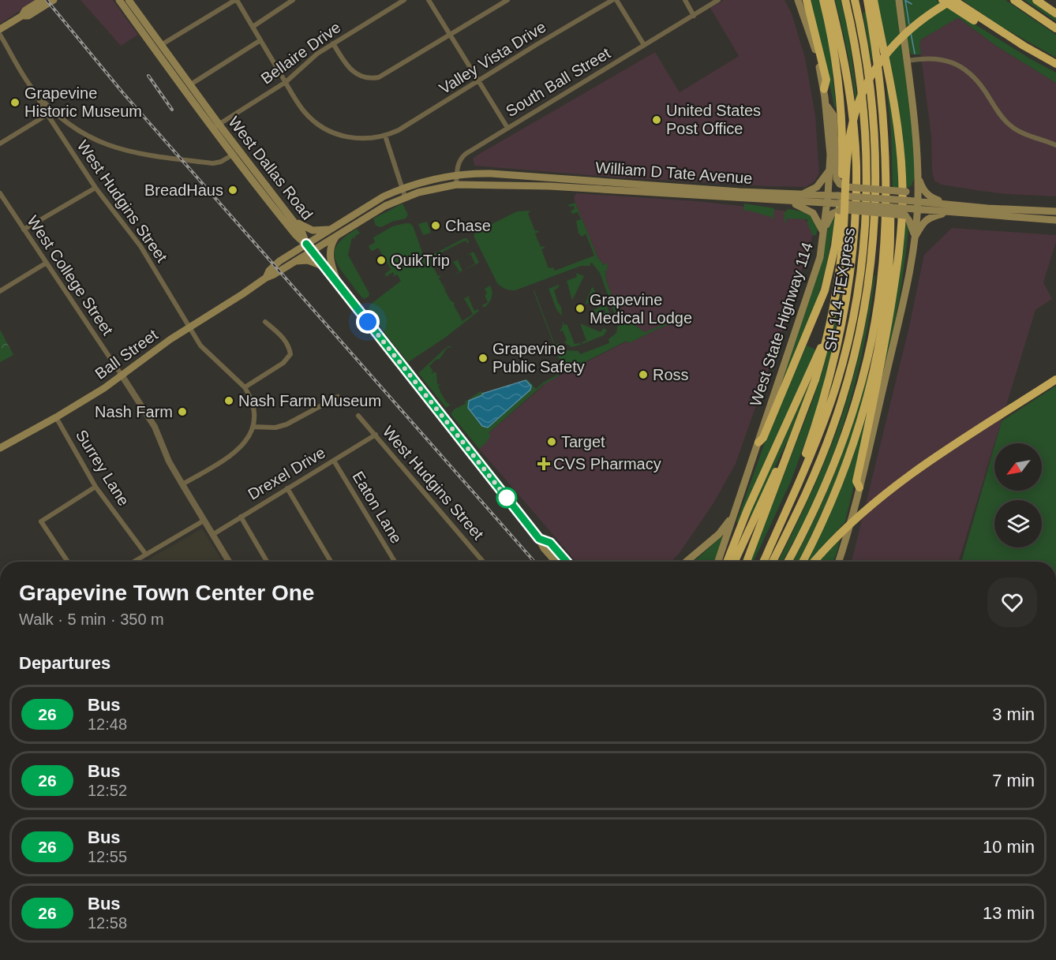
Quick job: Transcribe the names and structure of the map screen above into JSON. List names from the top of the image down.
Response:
{
  "streets": {
    "highway": ["SH 114 TEXpress"],
    "main road": [
      "West Dallas Road",
      "William D Tate Avenue",
      "West State Highway 114",
      "Ball Street"
    ],
    "street": [
      "Bellaire Drive",
      "Valley Vista Drive",
      "South Ball Street",
      "West Hudgins Street",
      "West College Street",
      "Surrey Lane",
      "Drexel Drive",
      "Eaton Lane"
    ]
  },
  "crossings": [
    ["Bellaire Drive", "Valley Vista Drive"],
    ["Bellaire Drive", "West Dallas Road"],
    ["South Ball Street", "William D Tate Avenue"],
    ["West Dallas Road", "William D Tate Avenue"],
    ["West Dallas Road", "West Hudgins Street"],
    ["West Dallas Road", "Ball Street"],
    ["William D Tate Avenue", "West State Highway 114"],
    ["William D Tate Avenue", "Ball Street"],
    ["West Hudgins Street", "Ball Street"],
    ["West Hudgins Street", "Drexel Drive"],
    ["West College Street", "Ball Street"],
    ["West College Street", "Drexel Drive"],
    ["Ball Street", "Surrey Lane"],
    ["Drexel Drive", "Eaton Lane"]
  ],
  "places": {
    "other": [
      "Grapevine Historic Museum",
      "United States Post Office",
      "BreadHaus",
      "Chase",
      "QuikTrip",
      "Grapevine Medical Lodge",
      "Grapevine Public Safety",
      "Ross",
      "Nash Farm Museum",
      "Nash Farm",
      "Target"
    ],
    "health": ["CVS Pharmacy"]
  },
  "lines": ["bus line 26"],
  "north": "bottom left",
  "page": {
    "heading": [
      ["Grapevine Town Center One", "Walk · 5 min · 350 m"],
      "Departures"
    ],
    "list": [
      {
        "mark": "26",
        "name": "Bus",
        "note": "12:48",
        "value": "3 min"
      },
      {
        "mark": "26",
        "name": "Bus",
        "note": "12:52",
        "value": "7 min"
      },
      {
        "mark": "26",
        "name": "Bus",
        "note": "12:55",
        "value": "10 min"
      },
      {
        "mark": "26",
        "name": "Bus",
        "note": "12:58",
        "value": "13 min"
      }
    ]
  }
}
